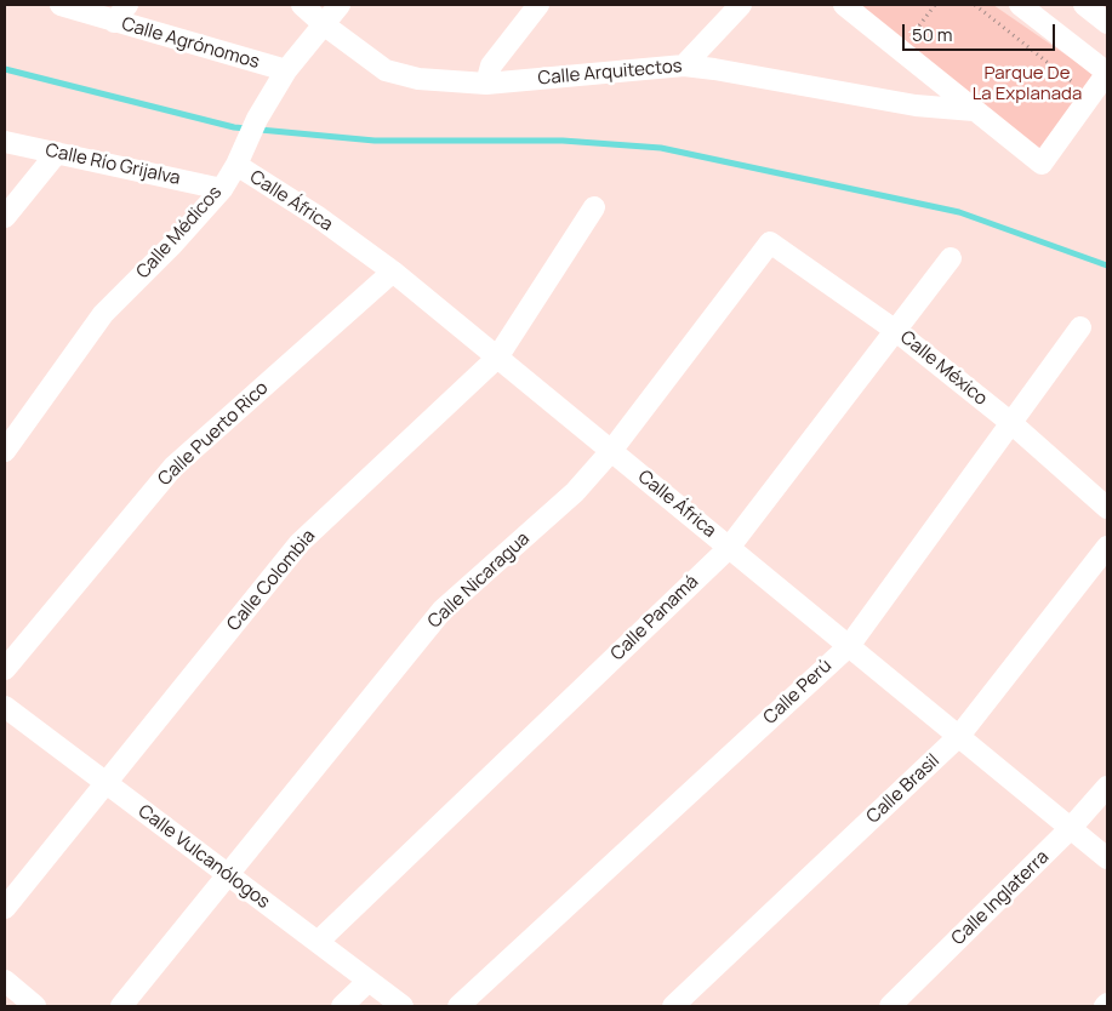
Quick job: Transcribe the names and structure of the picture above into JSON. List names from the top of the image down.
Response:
{
  "streets": {
    "street": [
      "Calle Agrónomos",
      "Calle Arquitectos",
      "Calle Río Grijalva",
      "Calle África",
      "Calle Médicos",
      "Calle México",
      "Calle Puerto Rico",
      "Calle Colombia",
      "Calle Nicaragua",
      "Calle Panamá",
      "Calle Perú",
      "Calle Brasil",
      "Calle Vulcanólogos",
      "Calle Inglaterra"
    ]
  },
  "crossings": [
    ["Calle Agrónomos", "Calle Médicos"],
    ["Calle Arquitectos", "Calle Médicos"],
    ["Calle Río Grijalva", "Calle Médicos"],
    ["Calle África", "Calle Médicos"],
    ["Calle África", "Calle Puerto Rico"],
    ["Calle África", "Calle Colombia"],
    ["Calle África", "Calle Nicaragua"],
    ["Calle África", "Calle Panamá"],
    ["Calle África", "Calle Perú"],
    ["Calle África", "Calle Brasil"],
    ["Calle África", "Calle Inglaterra"],
    ["Calle México", "Calle Nicaragua"],
    ["Calle México", "Calle Panamá"],
    ["Calle México", "Calle Perú"],
    ["Calle Colombia", "Calle Vulcanólogos"],
    ["Calle Nicaragua", "Calle Vulcanólogos"],
    ["Calle Panamá", "Calle Vulcanólogos"]
  ],
  "parks": ["Parque De La Explanada"],
  "scale_bar": "50 m"
}
